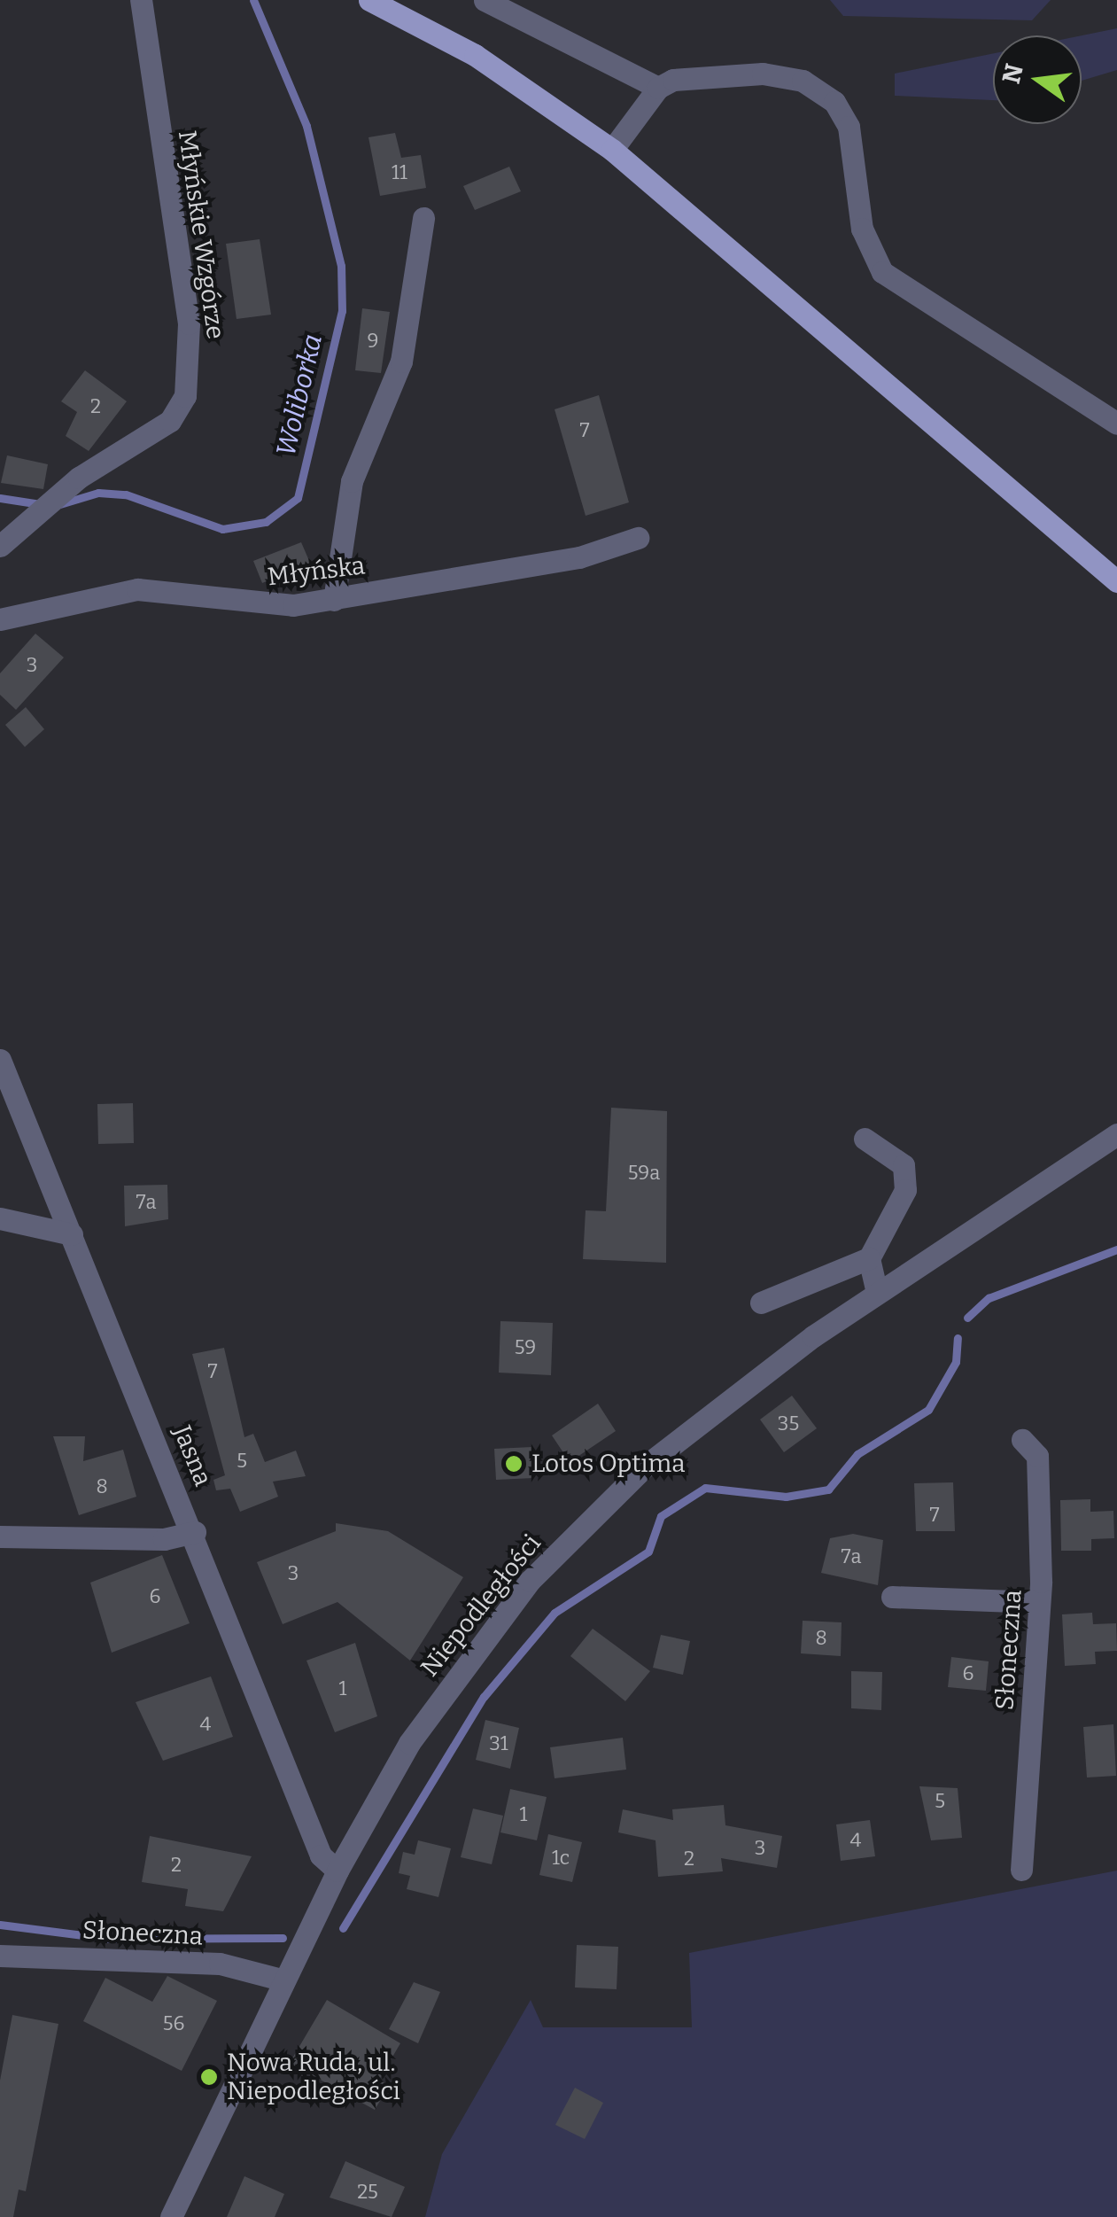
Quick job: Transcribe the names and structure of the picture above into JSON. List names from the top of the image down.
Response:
{
  "streets": {
    "street": [
      "Młyńskie Wzgórze",
      "Młyńska",
      "Jasna",
      "Niepodległości",
      "Słoneczna"
    ]
  },
  "crossings": [
    ["Jasna", "Niepodległości"],
    ["Niepodległości", "Słoneczna"]
  ],
  "water": ["Woliborka"],
  "places": ["Lotos Optima", "Nowa Ruda, ul. Niepodległości"],
  "house_numbers": [
    "11",
    "9",
    "2",
    "7",
    "3",
    "59a",
    "7a",
    "59",
    "7",
    "35",
    "5",
    "8",
    "7",
    "7a",
    "3",
    "6",
    "8",
    "6",
    "1",
    "4",
    "31",
    "5",
    "1",
    "4",
    "3",
    "1c",
    "2",
    "2",
    "56",
    "25"
  ],
  "north": "left"
}
